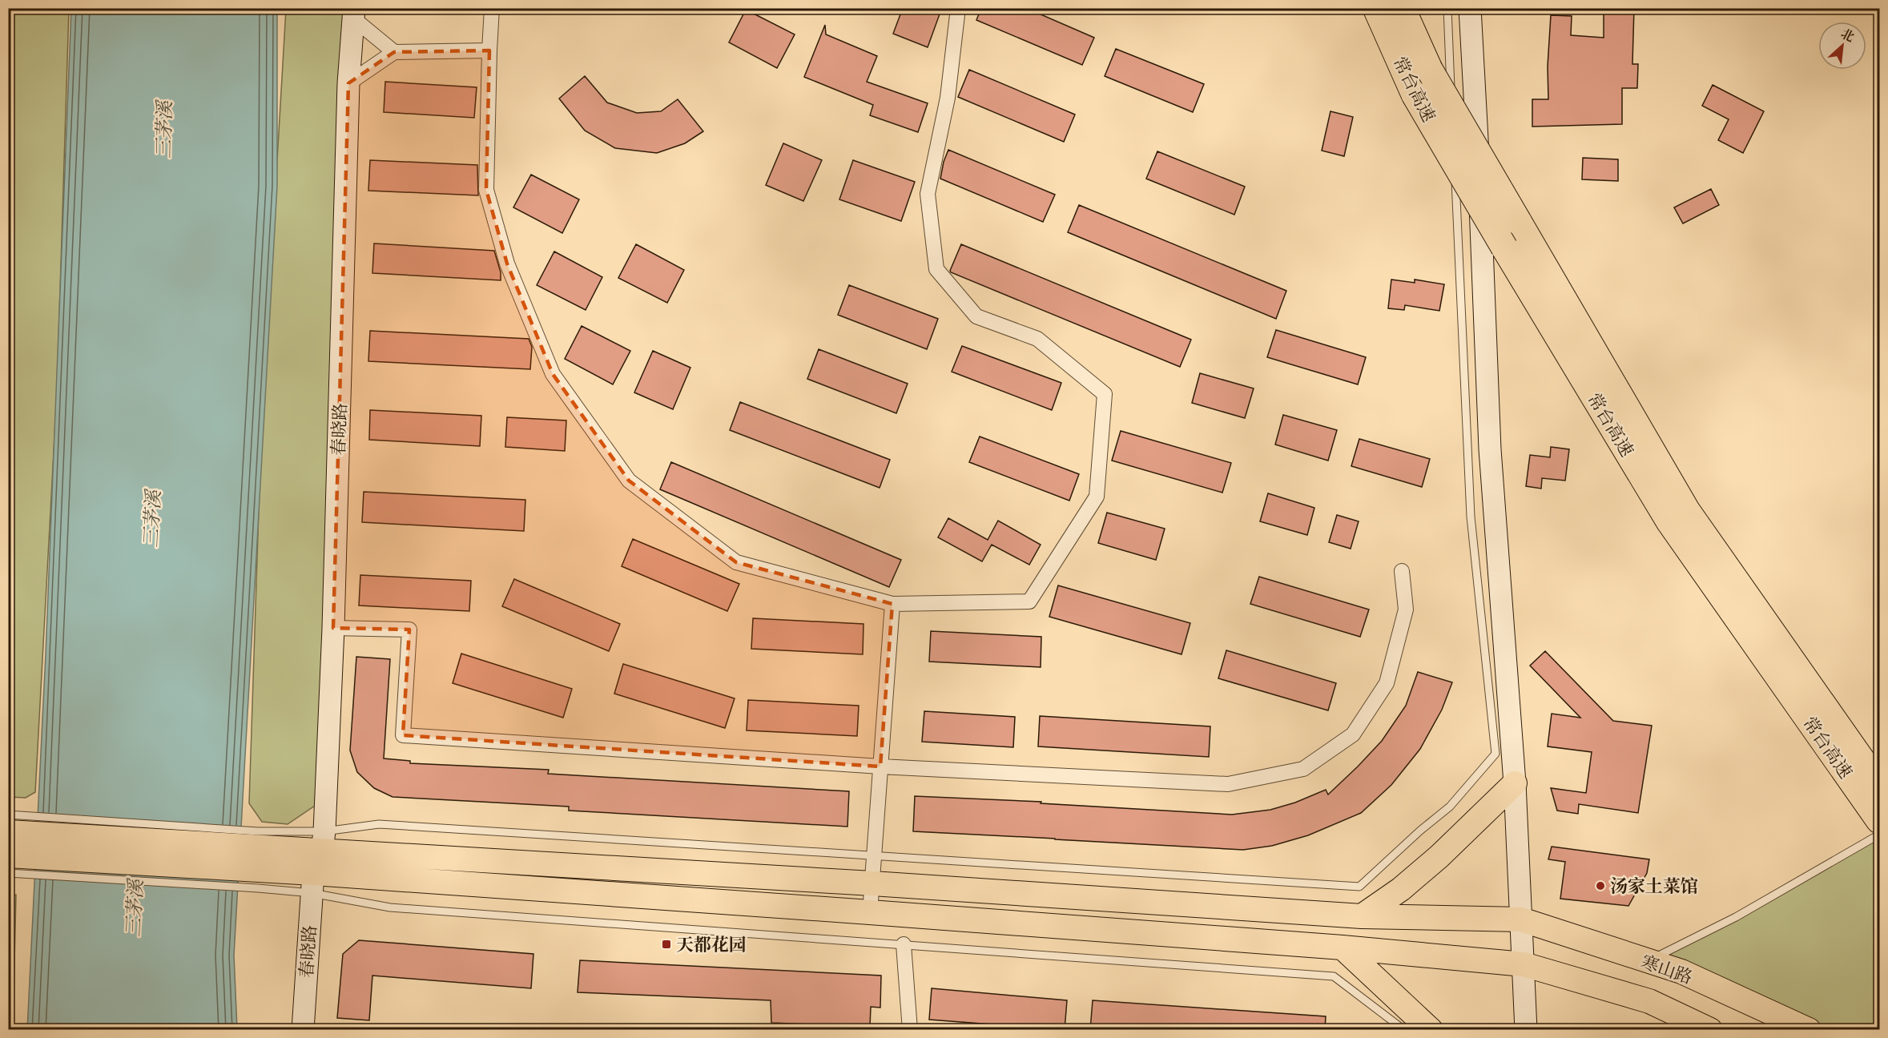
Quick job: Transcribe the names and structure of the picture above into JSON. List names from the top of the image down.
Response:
{
  "streets": {
    "highway": ["常台高速"],
    "main road": ["春晓路", "寒山路"]
  },
  "crossings": [
    ["春晓路", "寒山路"]
  ],
  "water": ["三茅溪"],
  "places": {
    "other": ["汤家土菜馆"],
    "transit": ["天都花园"]
  },
  "north": "top right"
}
